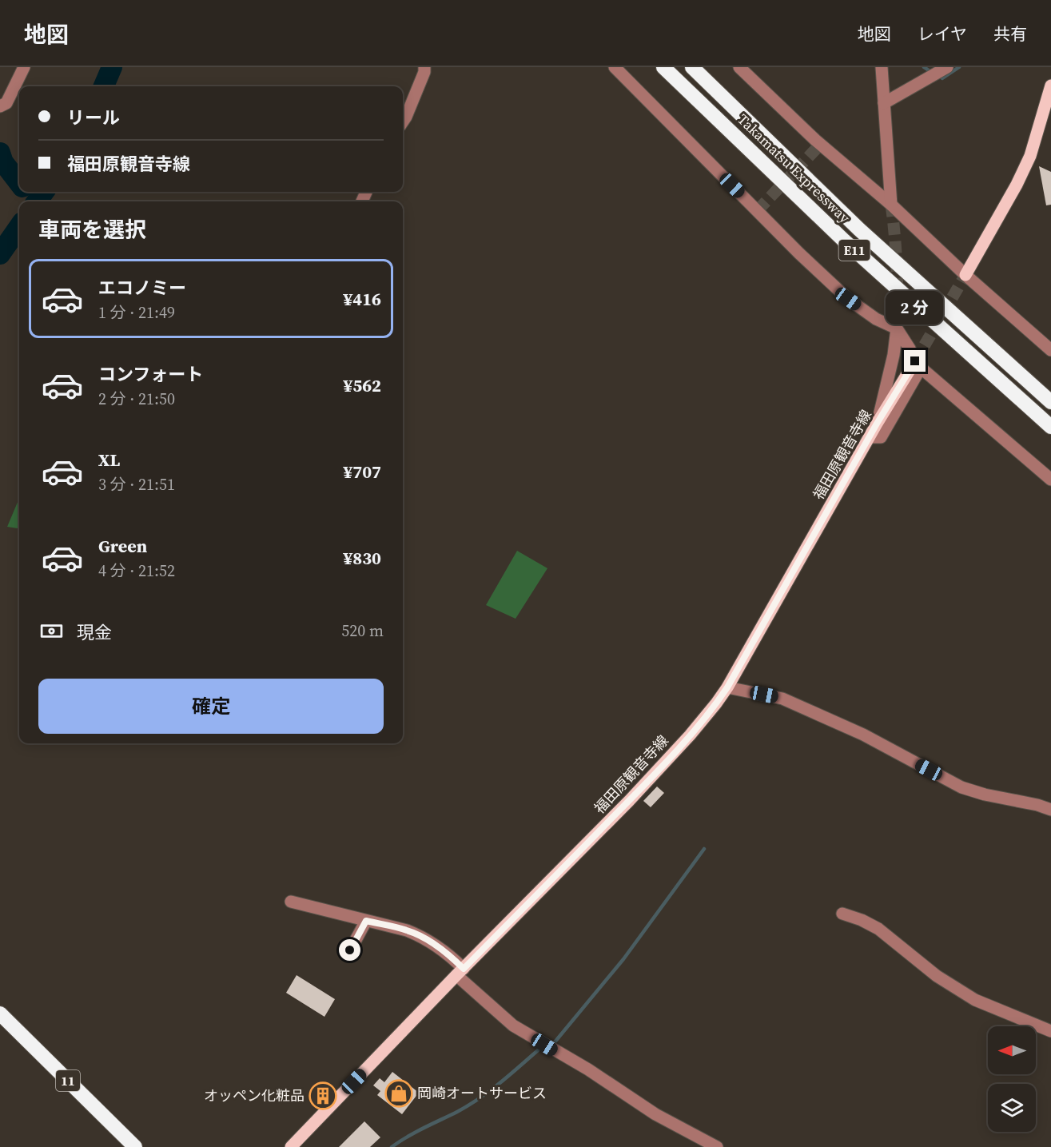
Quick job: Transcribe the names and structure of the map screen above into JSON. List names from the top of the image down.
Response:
{
  "streets": {
    "highway": ["Takamatsu Expressway", "E11", "11"],
    "main road": ["福田原観音寺線"]
  },
  "places": {
    "shop": ["岡崎オートサービス"],
    "building": ["オッペン化粧品"]
  },
  "north": "left",
  "page": {
    "header": "地図",
    "nav": ["地図", "レイヤ", "共有"],
    "banner": ["リール", "福田原観音寺線"],
    "heading": "車両を選択",
    "list": [
      {
        "name": "エコノミー",
        "note": "1 分 · 21:49",
        "value": "¥416"
      },
      {
        "name": "コンフォート",
        "note": "2 分 · 21:50",
        "value": "¥562"
      },
      {
        "name": "XL",
        "note": "3 分 · 21:51",
        "value": "¥707"
      },
      {
        "name": "Green",
        "note": "4 分 · 21:52",
        "value": "¥830"
      }
    ],
    "bubble": "2 分",
    "pay": ["現金", "520 m"],
    "buttons": "確定"
  }
}
